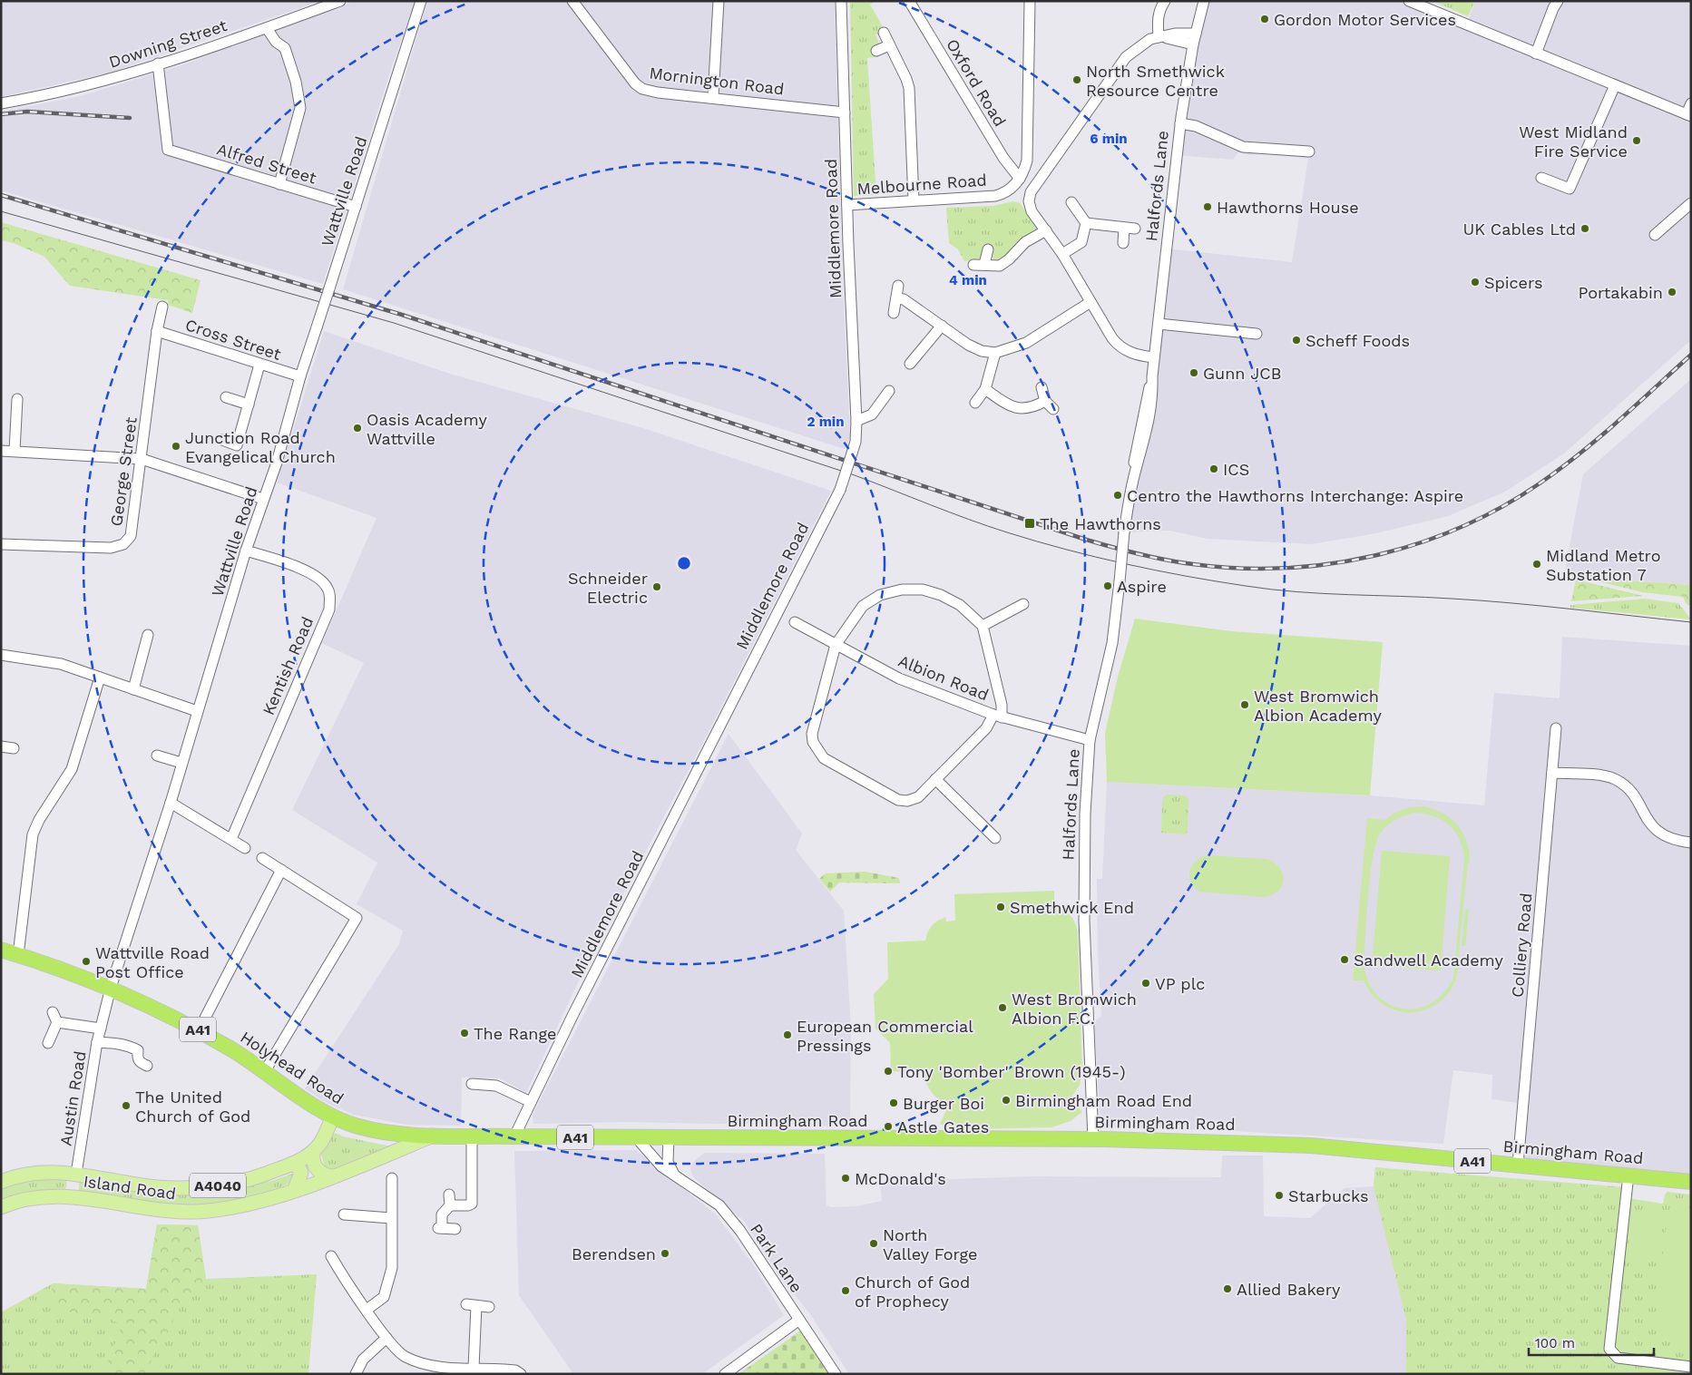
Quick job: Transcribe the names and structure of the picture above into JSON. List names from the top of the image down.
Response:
{
  "streets": {
    "highway": ["A41", "Holyhead Road", "Birmingham Road"],
    "main road": ["A4040", "Island Road"],
    "street": [
      "Downing Street",
      "Mornington Road",
      "Oxford Road",
      "Alfred Street",
      "Melbourne Road",
      "Halfords Lane",
      "Wattville Road",
      "Middlemore Road",
      "Cross Street",
      "George Street",
      "Kentish Road",
      "Albion Road",
      "Colliery Road",
      "Austin Road",
      "Park Lane"
    ]
  },
  "crossings": [
    ["Downing Street", "Alfred Street"],
    ["Mornington Road", "Middlemore Road"],
    ["Oxford Road", "Melbourne Road"],
    ["Alfred Street", "Wattville Road"],
    ["Melbourne Road", "Middlemore Road"],
    ["Halfords Lane", "Albion Road"],
    ["Halfords Lane", "Birmingham Road"],
    ["Wattville Road", "Cross Street"],
    ["Wattville Road", "Kentish Road"],
    ["Wattville Road", "Holyhead Road"],
    ["Wattville Road", "Austin Road"],
    ["Middlemore Road", "Holyhead Road"],
    ["Cross Street", "George Street"],
    ["Colliery Road", "Birmingham Road"],
    ["Holyhead Road", "Austin Road"],
    ["Holyhead Road", "Birmingham Road"],
    ["Holyhead Road", "Island Road"],
    ["Holyhead Road", "Park Lane"],
    ["Austin Road", "Island Road"],
    ["Birmingham Road", "Park Lane"]
  ],
  "places": {
    "other": [
      "Gordon Motor Services",
      "North Smethwick Resource Centre",
      "West Midland Fire Service",
      "Hawthorns House",
      "UK Cables Ltd",
      "Spicers",
      "Portakabin",
      "Scheff Foods",
      "Gunn JCB",
      "Oasis Academy Wattville",
      "Junction Road Evangelical Church",
      "ICS",
      "Centro the Hawthorns Interchange: Aspire",
      "Midland Metro Substation 7",
      "Aspire",
      "Schneider Electric",
      "West Bromwich Albion Academy",
      "Smethwick End",
      "Sandwell Academy",
      "Wattville Road Post Office",
      "VP plc",
      "West Bromwich Albion F.C.",
      "The Range",
      "European Commercial Pressings",
      "Tony 'Bomber' Brown (1945-)",
      "Birmingham Road End",
      "Burger Boi",
      "The United Church of God",
      "Astle Gates",
      "McDonald's",
      "Starbucks",
      "North Valley Forge",
      "Berendsen",
      "Allied Bakery",
      "Church of God of Prophecy"
    ],
    "transit": ["The Hawthorns"]
  },
  "scale_bar": "100 m",
  "rings": ["6 min", "4 min", "2 min"]
}
